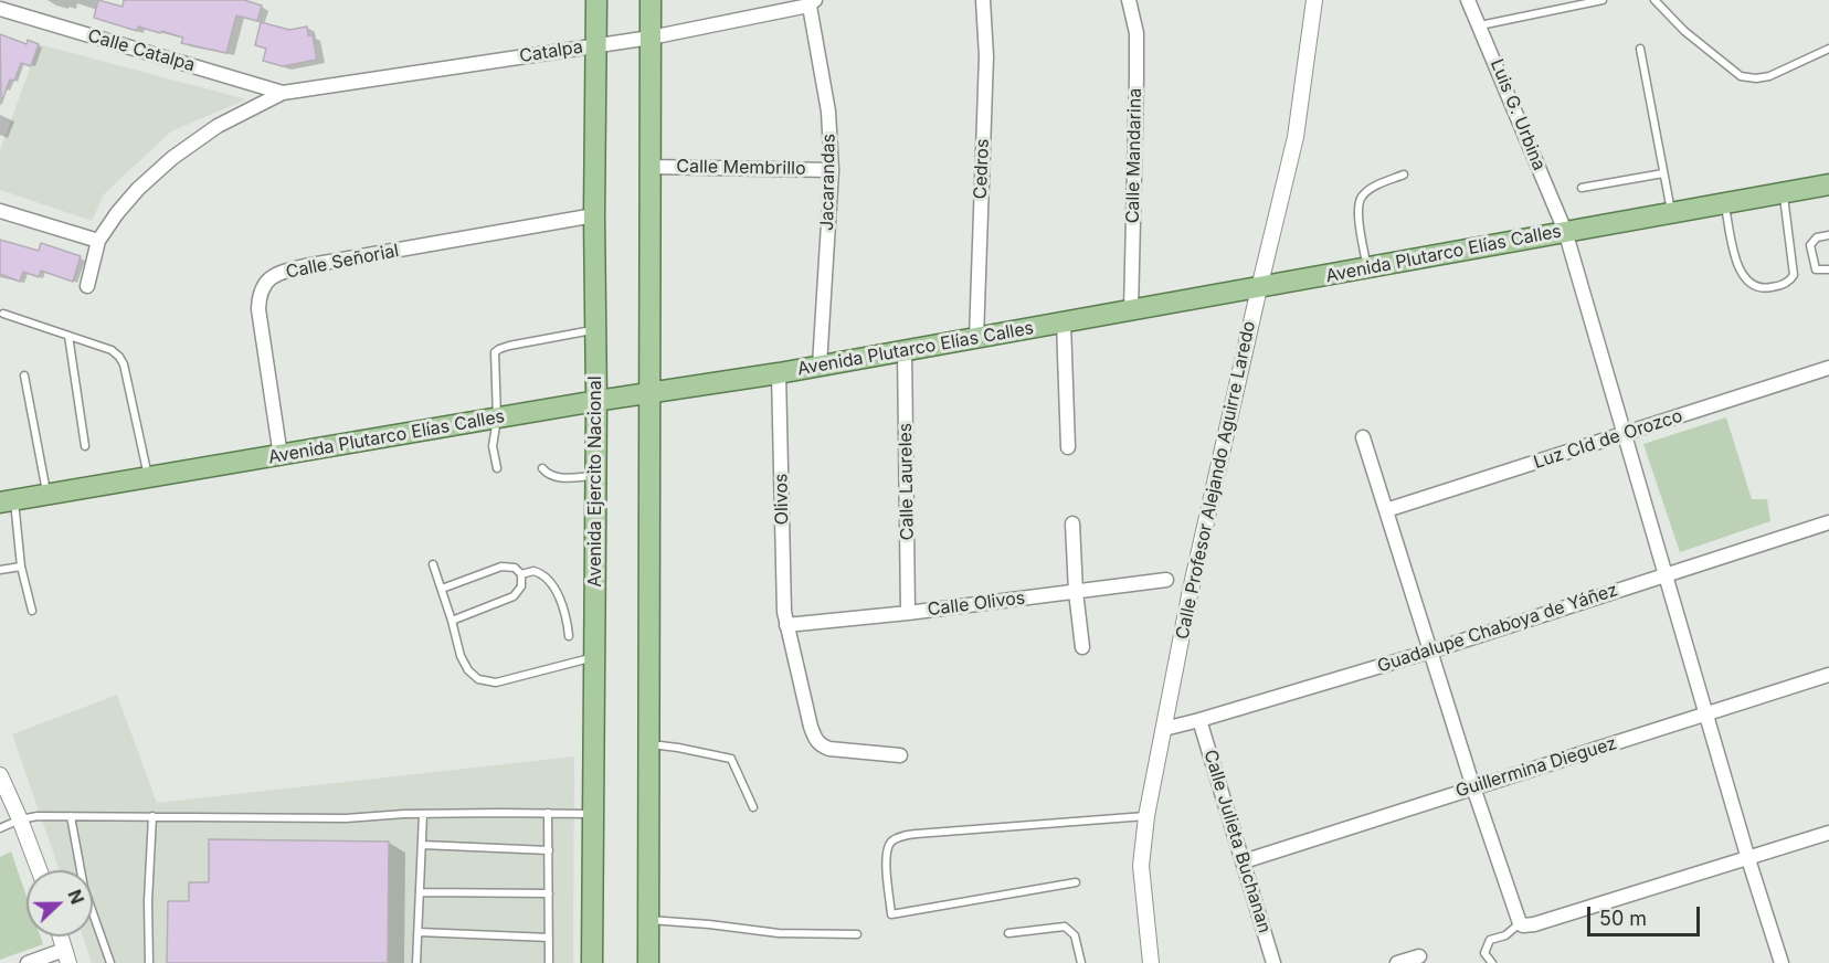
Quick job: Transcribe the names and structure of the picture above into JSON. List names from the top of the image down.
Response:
{
  "streets": {
    "main road": ["Avenida Plutarco Elías Calles", "Avenida Ejercito Nacional"],
    "street": [
      "Calle Catalpa",
      "Catalpa",
      "Luis G. Urbina",
      "Calle Mandarina",
      "Calle Membrillo",
      "Cedros",
      "Jacarandas",
      "Calle Señorial",
      "Luz CId de Orozco",
      "Calle Profesor Alejando Aguirre Laredo",
      "Calle Laureles",
      "Olivos",
      "Calle Olivos",
      "Guadalupe Chaboya de Yáñez",
      "Guillermina Dieguez",
      "Calle Julieta Buchanan"
    ]
  },
  "crossings": [
    ["Calle Catalpa", "Catalpa"],
    ["Catalpa", "Jacarandas"],
    ["Catalpa", "Avenida Ejercito Nacional"],
    ["Luis G. Urbina", "Avenida Plutarco Elías Calles"],
    ["Luis G. Urbina", "Luz CId de Orozco"],
    ["Luis G. Urbina", "Guadalupe Chaboya de Yáñez"],
    ["Luis G. Urbina", "Guillermina Dieguez"],
    ["Calle Mandarina", "Avenida Plutarco Elías Calles"],
    ["Calle Membrillo", "Jacarandas"],
    ["Cedros", "Avenida Plutarco Elías Calles"],
    ["Jacarandas", "Avenida Plutarco Elías Calles"],
    ["Avenida Plutarco Elías Calles", "Calle Señorial"],
    ["Avenida Plutarco Elías Calles", "Calle Profesor Alejando Aguirre Laredo"],
    ["Avenida Plutarco Elías Calles", "Avenida Ejercito Nacional"],
    ["Avenida Plutarco Elías Calles", "Calle Laureles"],
    ["Avenida Plutarco Elías Calles", "Olivos"],
    ["Calle Señorial", "Avenida Ejercito Nacional"],
    ["Calle Profesor Alejando Aguirre Laredo", "Guadalupe Chaboya de Yáñez"],
    ["Calle Laureles", "Calle Olivos"],
    ["Olivos", "Calle Olivos"],
    ["Guadalupe Chaboya de Yáñez", "Calle Julieta Buchanan"],
    ["Guillermina Dieguez", "Calle Julieta Buchanan"]
  ],
  "scale_bar": "50 m",
  "north": "right"
}
